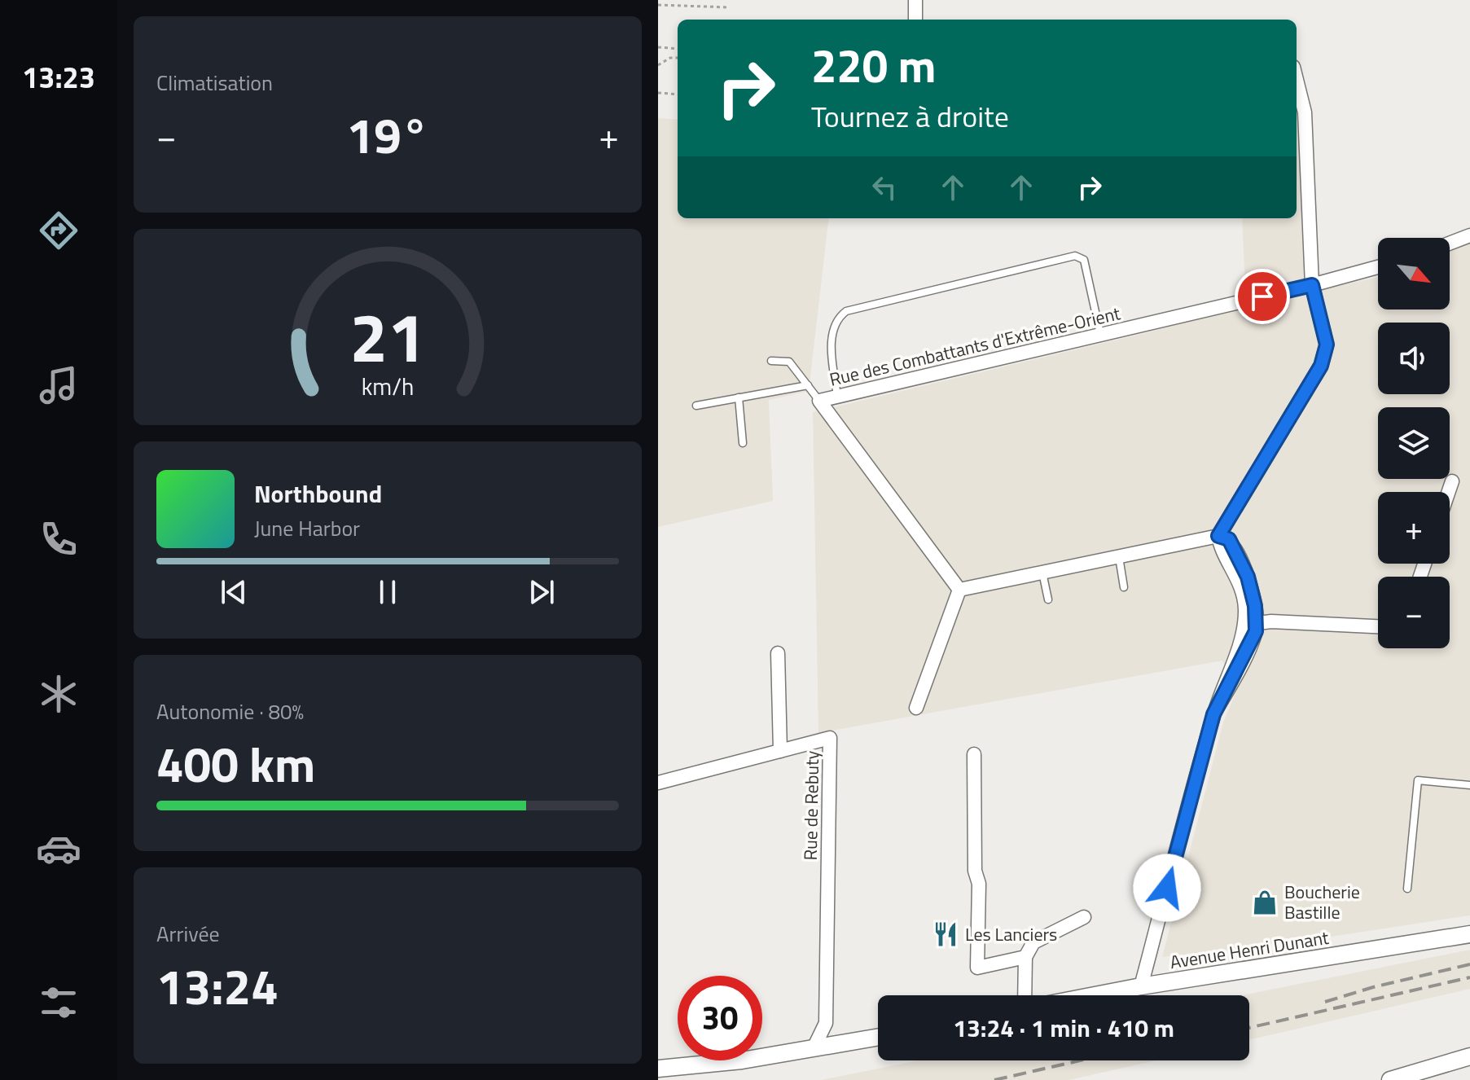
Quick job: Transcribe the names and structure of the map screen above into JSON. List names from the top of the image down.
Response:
{
  "streets": {
    "street": ["Rue des Combattants d'Extrême-Orient", "Rue de Rebuty", "Avenue Henri Dunant"]
  },
  "places": {
    "shop": ["Boucherie Bastille"],
    "restaurant": ["Les Lanciers"]
  },
  "north": "bottom right",
  "page": {
    "tabs": "13:23",
    "tile": [
      "Climatisation",
      ["Autonomie · 80%", "400 km"],
      ["Arrivée", "13:24"]
    ],
    "turn": ["220 m", "Tournez à droite"],
    "heat": ["−", "19°", "+"],
    "map_buttons": ["+", "−"],
    "song": ["Northbound", "June Harbor"],
    "limit": "30",
    "trip": "13:24 · 1 min · 410 m",
    "gauge": ["21", "km/h"]
  }
}
